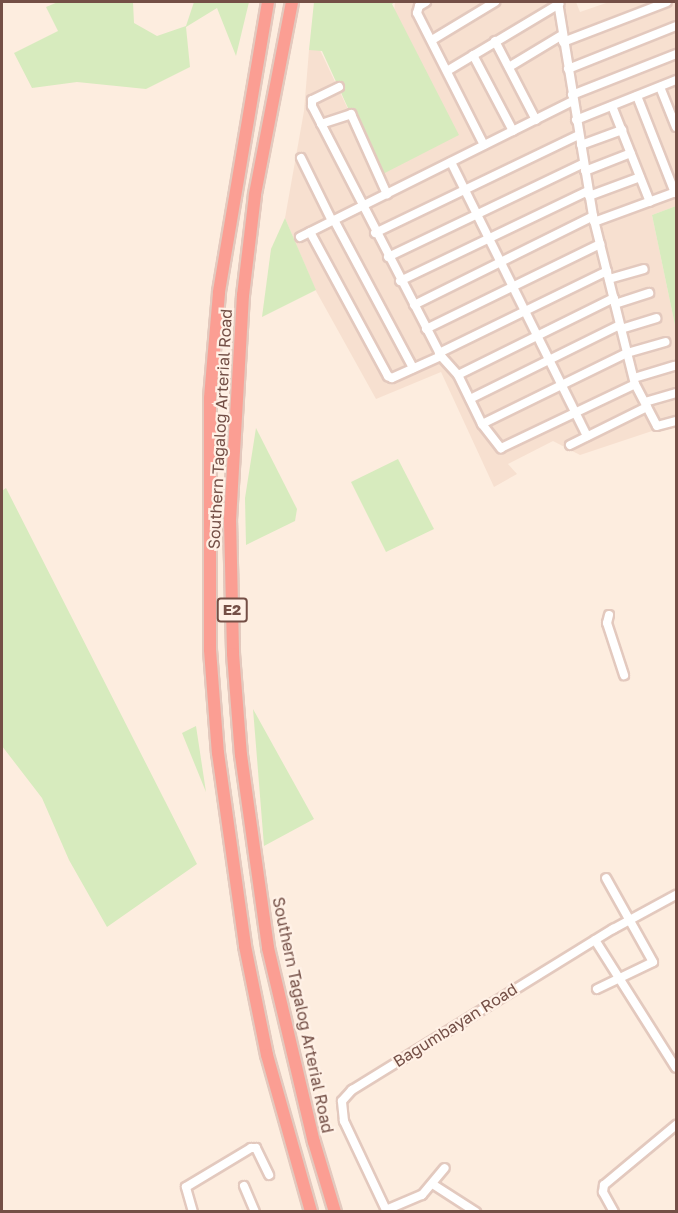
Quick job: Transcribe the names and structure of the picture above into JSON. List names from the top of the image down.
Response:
{
  "streets": {
    "highway": ["Southern Tagalog Arterial Road", "E2"],
    "street": ["Bagumbayan Road"]
  }
}
